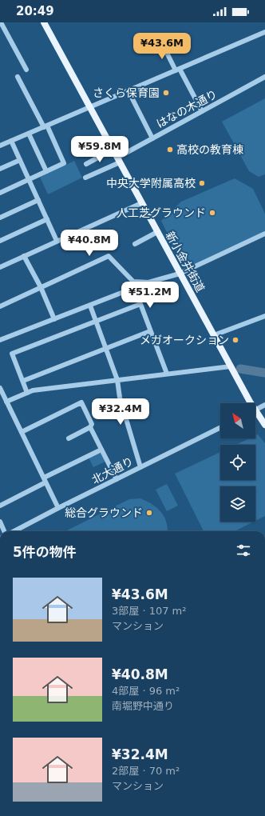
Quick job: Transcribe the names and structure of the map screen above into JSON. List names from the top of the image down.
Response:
{
  "streets": {
    "main road": ["新小金井街道"],
    "street": ["はなの木通り", "北大通り"]
  },
  "crossings": [
    ["はなの木通り", "新小金井街道"]
  ],
  "places": [
    "さくら保育園",
    "高校の教育棟",
    "中央大学附属高校",
    "人工芝グラウンド",
    "メガオークション",
    "総合グラウンド"
  ],
  "north": "top left",
  "page": {
    "status": "20:49",
    "price": [
      "¥43.6M",
      "¥59.8M",
      "¥40.8M",
      "¥51.2M",
      "¥32.4M"
    ],
    "heading": "5件の物件",
    "list": [
      {
        "name": "¥43.6M",
        "note": "3部屋 · 107 m² · マンション"
      },
      {
        "name": "¥40.8M",
        "note": "4部屋 · 96 m² · 南堀野中通り"
      },
      {
        "name": "¥32.4M",
        "note": "2部屋 · 70 m² · マンション"
      }
    ]
  }
}
